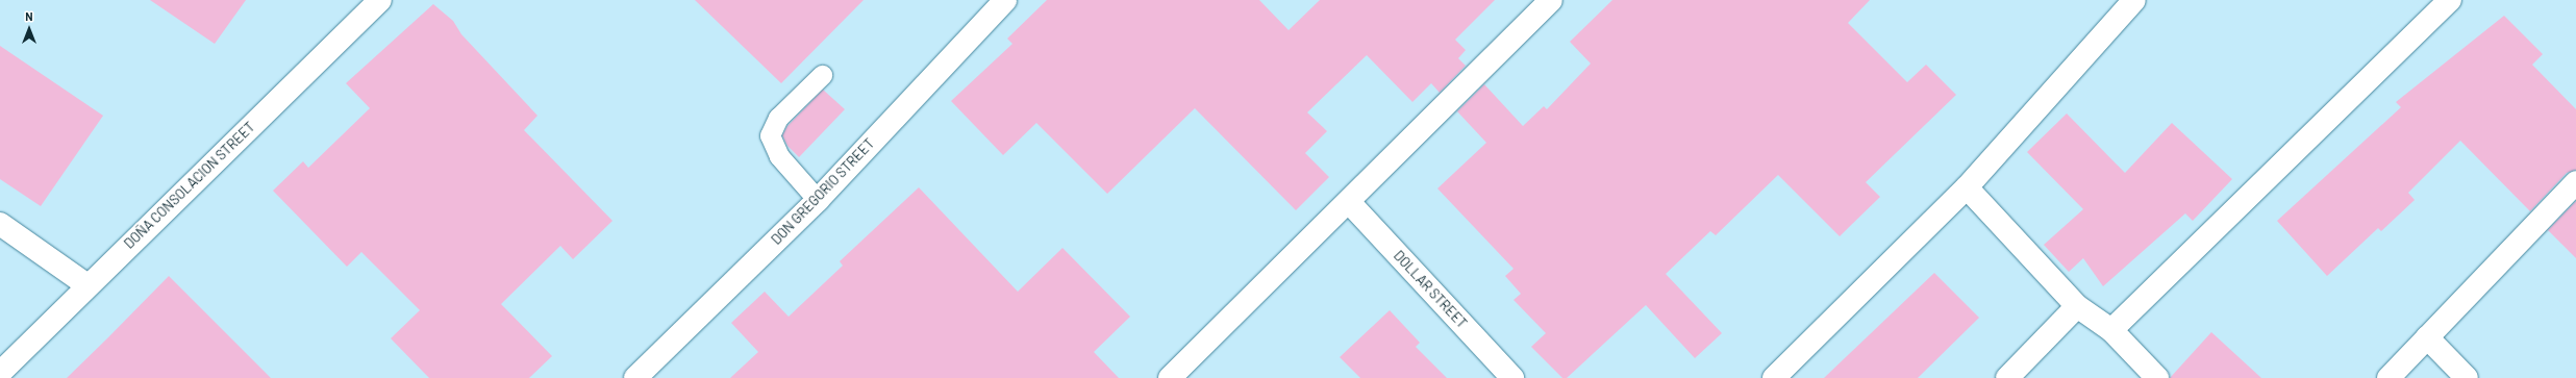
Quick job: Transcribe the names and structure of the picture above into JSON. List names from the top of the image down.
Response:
{
  "streets": {
    "street": ["DOÑA CONSOLACION STREET", "DON GREGORIO STREET", "DOLLAR STREET"]
  },
  "north": "top"
}
